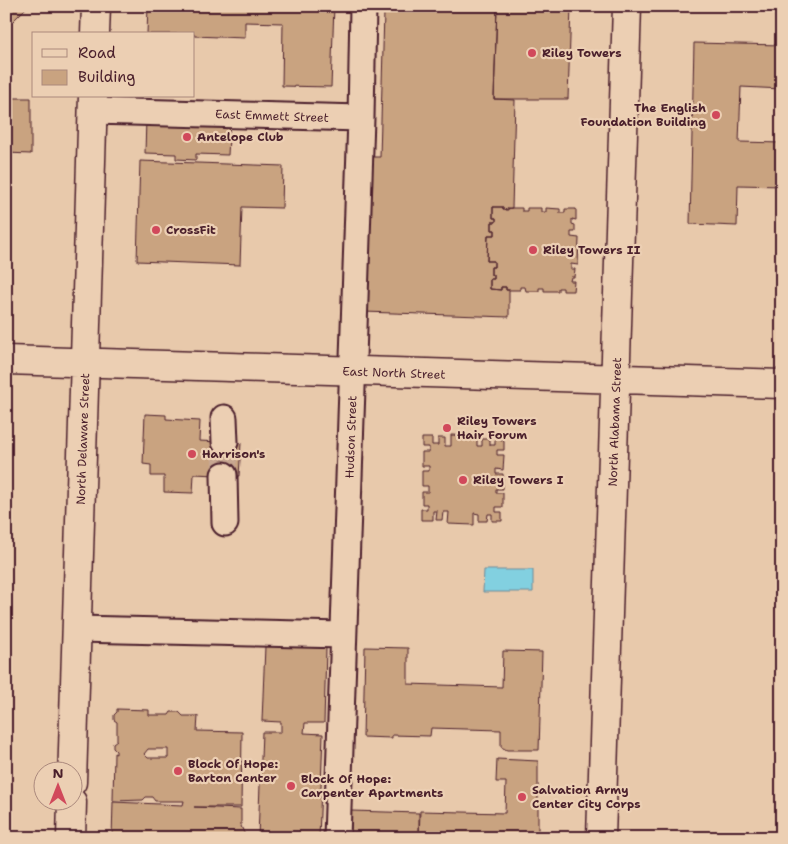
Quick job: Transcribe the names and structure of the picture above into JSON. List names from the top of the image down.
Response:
{
  "streets": {
    "main road": ["East North Street", "North Alabama Street", "North Delaware Street"],
    "street": ["East Emmett Street", "Hudson Street"]
  },
  "crossings": [
    ["East Emmett Street", "Hudson Street"],
    ["East Emmett Street", "North Delaware Street"],
    ["East North Street", "North Alabama Street"],
    ["East North Street", "Hudson Street"],
    ["East North Street", "North Delaware Street"]
  ],
  "places": [
    "Riley Towers",
    "The English Foundation Building",
    "Antelope Club",
    "CrossFit",
    "Riley Towers II",
    "Riley Towers Hair Forum",
    "Harrison's",
    "Riley Towers I",
    "Block Of Hope: Barton Center",
    "Block Of Hope: Carpenter Apartments",
    "Salvation Army Center City Corps"
  ],
  "legend": ["Road", "Building"],
  "north": "top"
}
